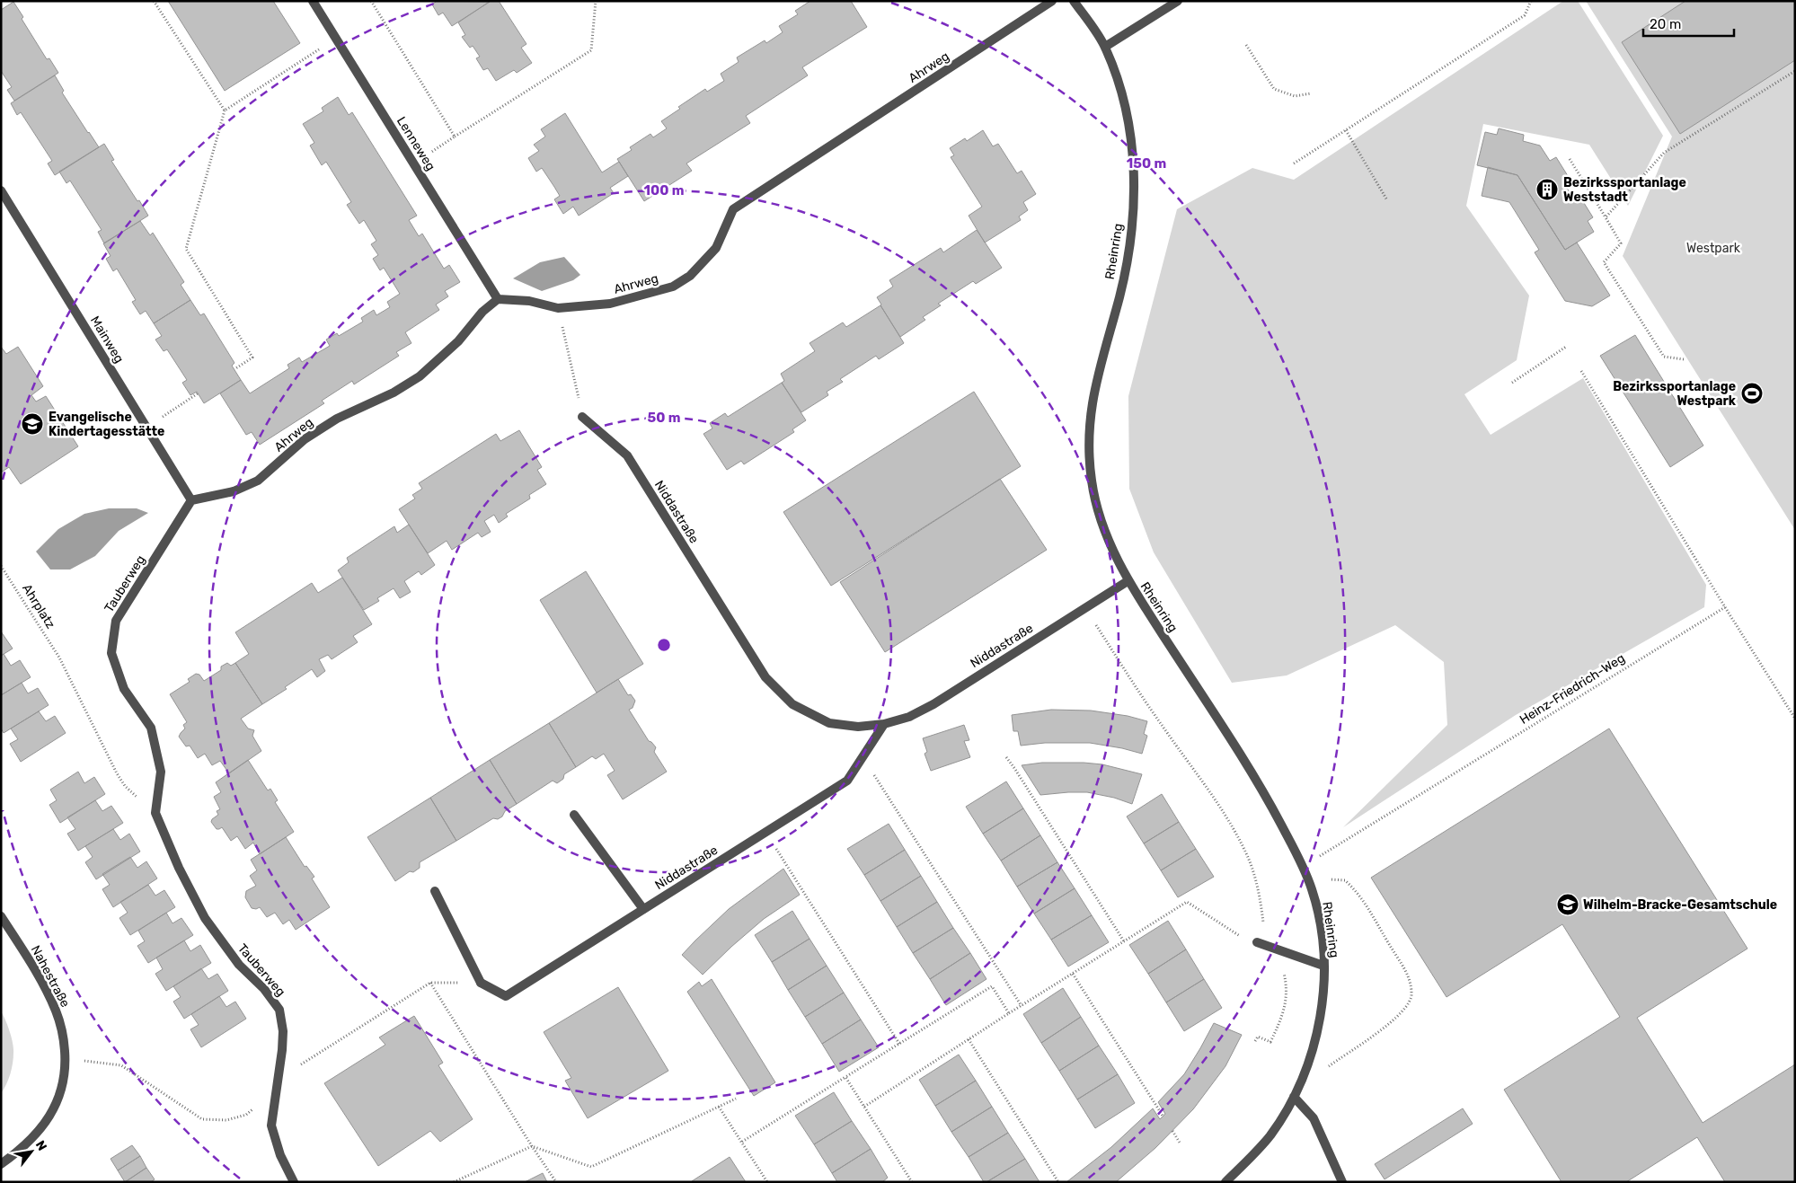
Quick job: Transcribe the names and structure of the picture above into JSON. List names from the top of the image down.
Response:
{
  "streets": {
    "street": [
      "Ahrweg",
      "Lenneweg",
      "Rheinring",
      "Mainweg",
      "Niddastraße",
      "Tauberweg",
      "Nahestraße"
    ],
    "path": ["Ahrplatz", "Heinz-Friedrich-Weg"]
  },
  "crossings": [
    ["Ahrweg", "Lenneweg"],
    ["Ahrweg", "Mainweg"],
    ["Ahrweg", "Tauberweg"],
    ["Rheinring", "Niddastraße"],
    ["Mainweg", "Tauberweg"],
    ["Tauberweg", "Ahrplatz"]
  ],
  "parks": ["Westpark"],
  "places": {
    "building": ["Bezirkssportanlage Weststadt"],
    "sports": ["Bezirkssportanlage Westpark"],
    "school or university": ["Evangelische Kindertagesstätte", "Wilhelm-Bracke-Gesamtschule"]
  },
  "scale_bar": "20 m",
  "north": "top right",
  "rings": ["150 m", "100 m", "50 m"]
}
